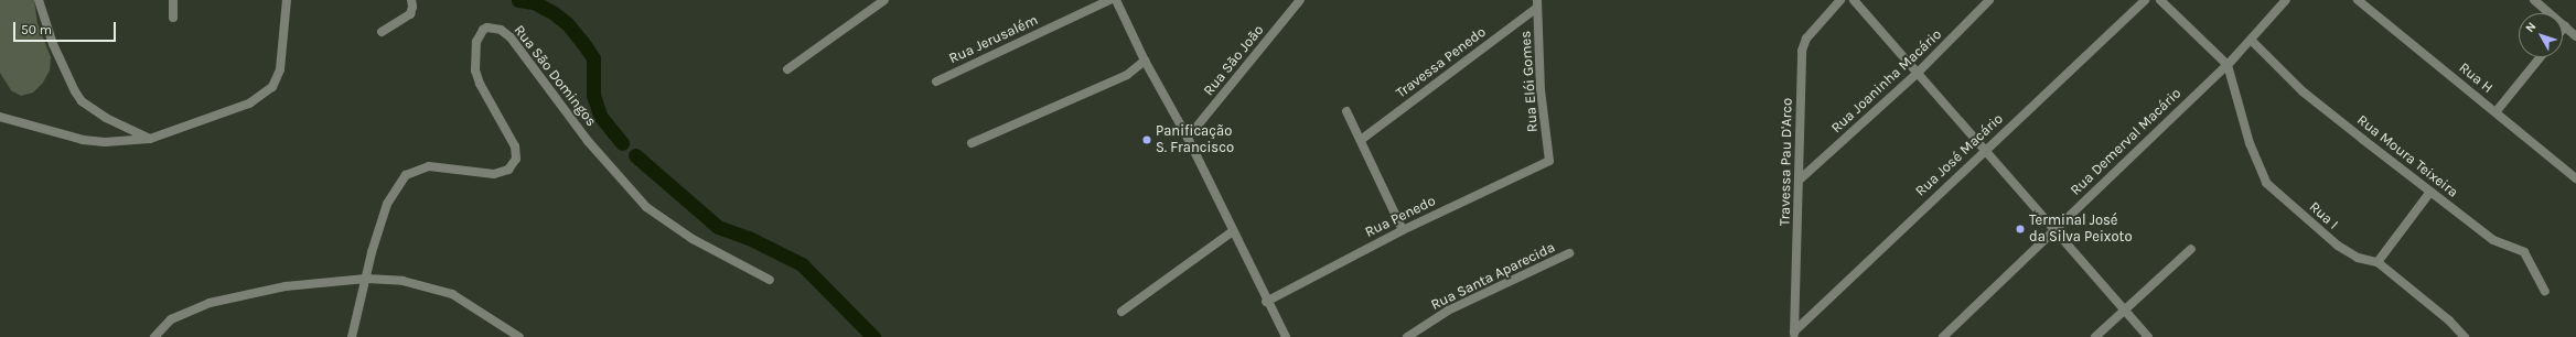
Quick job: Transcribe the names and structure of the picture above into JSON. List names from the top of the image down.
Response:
{
  "streets": {
    "street": [
      "Rua Jerusalém",
      "Rua São João",
      "Travessa Penedo",
      "Rua São Domingos",
      "Rua H",
      "Rua Elói Gomes",
      "Rua Joaninha Macário",
      "Rua Demerval Macário",
      "Rua José Macário",
      "Rua Moura Teixeira",
      "Travessa Pau D'Arco",
      "Rua I",
      "Rua Penedo",
      "Rua Santa Aparecida"
    ]
  },
  "crossings": [
    ["Travessa Penedo", "Rua Elói Gomes"],
    ["Rua Elói Gomes", "Rua Penedo"],
    ["Rua Joaninha Macário", "Travessa Pau D'Arco"],
    ["Rua Demerval Macário", "Rua Moura Teixeira"],
    ["Rua Demerval Macário", "Rua I"],
    ["Rua José Macário", "Travessa Pau D'Arco"]
  ],
  "places": ["Panificação S. Francisco", "Terminal José da Silva Peixoto"],
  "scale_bar": "50 m",
  "north": "top left"
}
